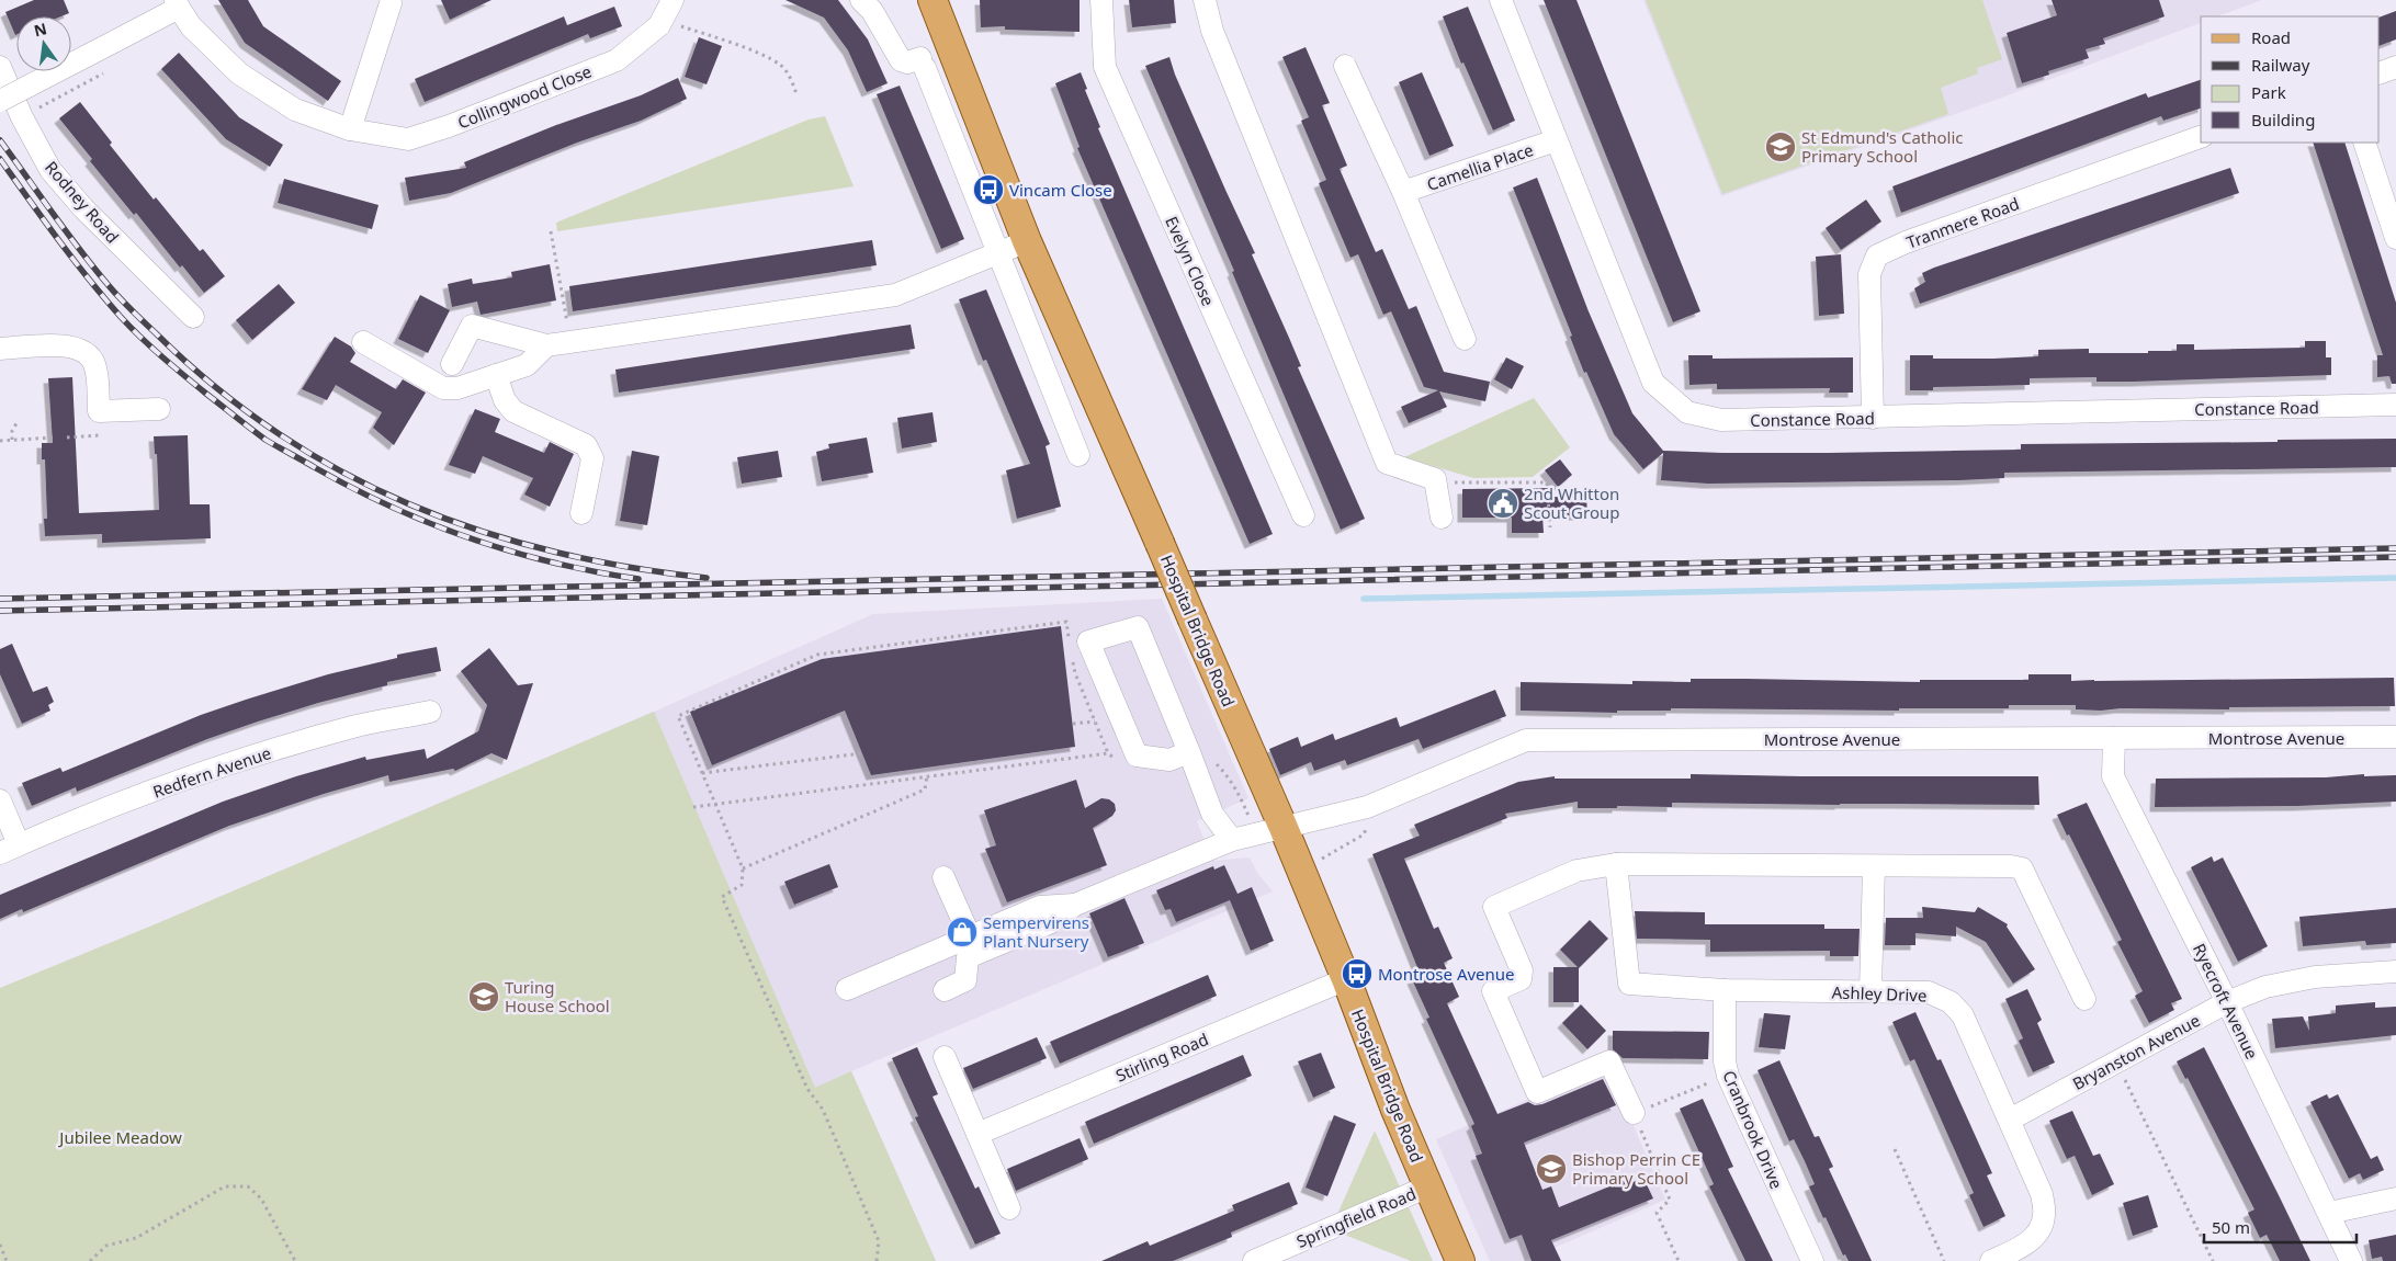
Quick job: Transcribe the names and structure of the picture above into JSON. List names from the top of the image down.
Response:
{
  "streets": {
    "main road": ["Hospital Bridge Road"],
    "street": [
      "Collingwood Close",
      "Camellia Place",
      "Rodney Road",
      "Tranmere Road",
      "Evelyn Close",
      "Constance Road",
      "Montrose Avenue",
      "Redfern Avenue",
      "Ashley Drive",
      "Ryecroft Avenue",
      "Bryanston Avenue",
      "Stirling Road",
      "Cranbrook Drive",
      "Springfield Road"
    ]
  },
  "crossings": [
    ["Camellia Place", "Constance Road"],
    ["Tranmere Road", "Constance Road"],
    ["Hospital Bridge Road", "Montrose Avenue"],
    ["Hospital Bridge Road", "Stirling Road"],
    ["Hospital Bridge Road", "Springfield Road"],
    ["Montrose Avenue", "Ryecroft Avenue"],
    ["Ashley Drive", "Bryanston Avenue"],
    ["Ashley Drive", "Cranbrook Drive"],
    ["Ryecroft Avenue", "Bryanston Avenue"]
  ],
  "parks": ["Jubilee Meadow"],
  "places": {
    "school or university": ["St Edmund's Catholic Primary School", "Turing House School", "Bishop Perrin CE Primary School"],
    "bus stop": ["Vincam Close", "Montrose Avenue"],
    "public building": ["2nd Whitton Scout Group"],
    "shop": ["Sempervirens Plant Nursery"]
  },
  "legend": [
    "Road",
    "Railway",
    "Park",
    "Building"
  ],
  "scale_bar": "50 m",
  "north": "top"
}
